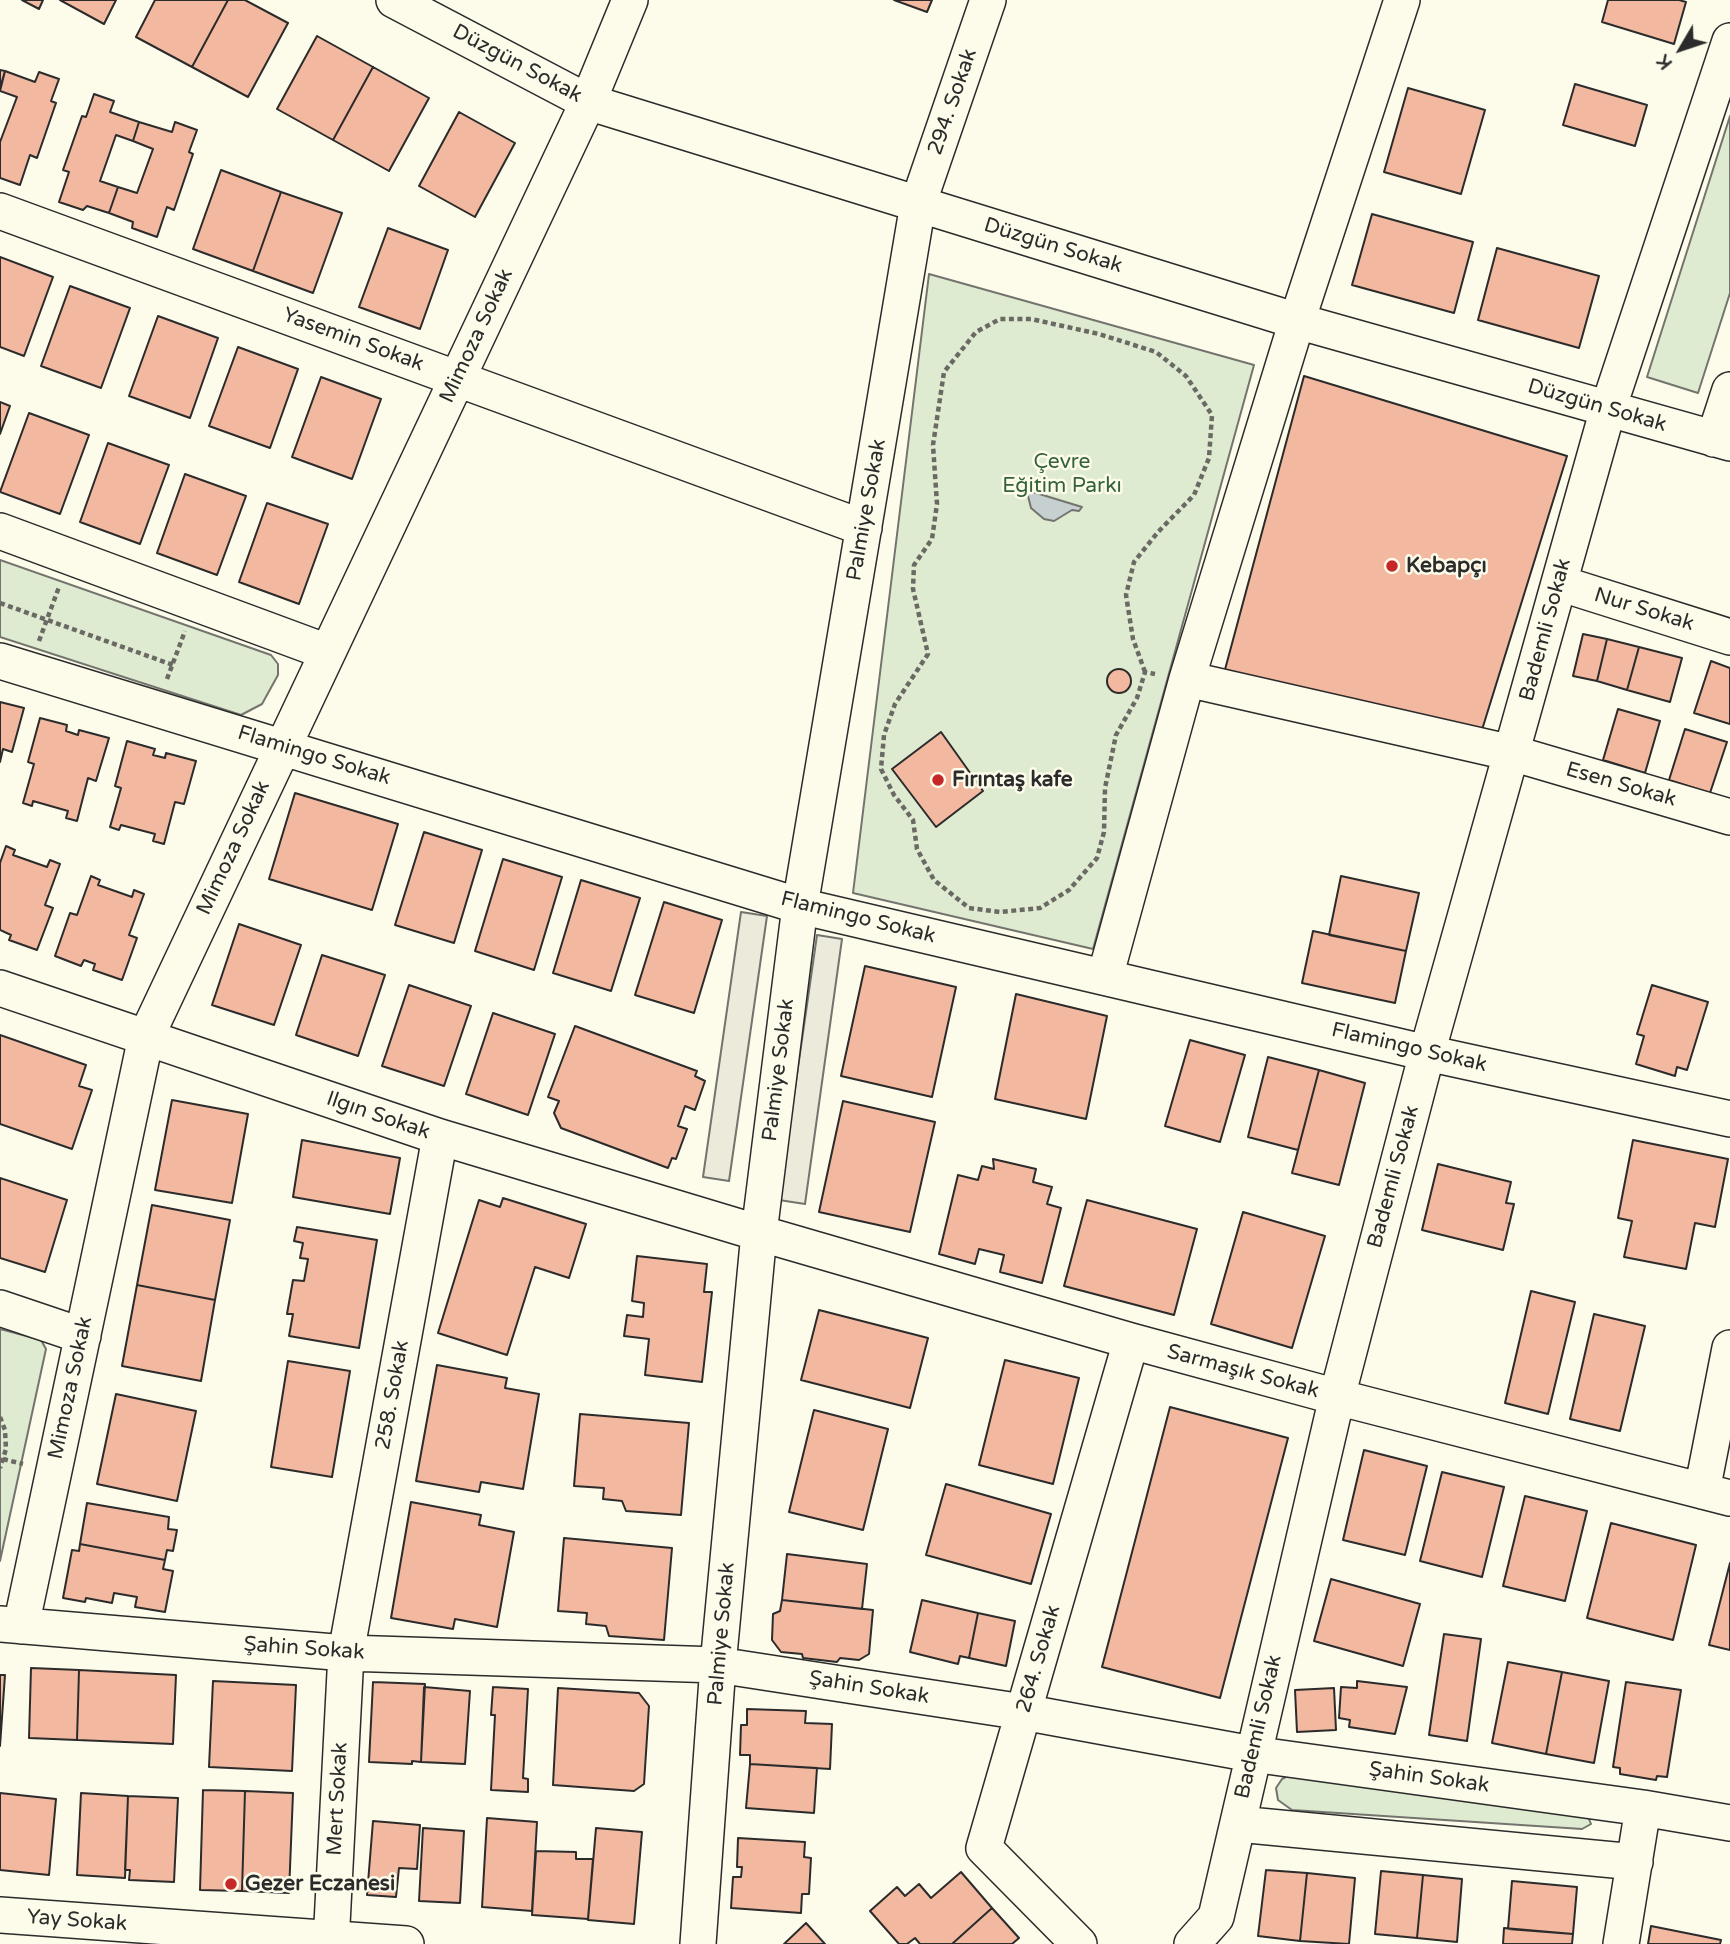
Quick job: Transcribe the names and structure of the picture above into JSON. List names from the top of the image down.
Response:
{
  "streets": {
    "street": [
      "Düzgün Sokak",
      "294. Sokak",
      "Mimoza Sokak",
      "Yasemin Sokak",
      "Palmiye Sokak",
      "Nur Sokak",
      "Bademli Sokak",
      "Flamingo Sokak",
      "Esen Sokak",
      "Ilgın Sokak",
      "Sarmaşık Sokak",
      "258. Sokak",
      "Şahin Sokak",
      "264. Sokak",
      "Mert Sokak",
      "Yay Sokak"
    ]
  },
  "crossings": [
    ["Düzgün Sokak", "294. Sokak"],
    ["Düzgün Sokak", "Mimoza Sokak"],
    ["Düzgün Sokak", "Palmiye Sokak"],
    ["Düzgün Sokak", "Bademli Sokak"],
    ["294. Sokak", "Palmiye Sokak"],
    ["Mimoza Sokak", "Yasemin Sokak"],
    ["Mimoza Sokak", "Flamingo Sokak"],
    ["Mimoza Sokak", "Ilgın Sokak"],
    ["Mimoza Sokak", "Şahin Sokak"],
    ["Yasemin Sokak", "Palmiye Sokak"],
    ["Palmiye Sokak", "Flamingo Sokak"],
    ["Palmiye Sokak", "Ilgın Sokak"],
    ["Palmiye Sokak", "Sarmaşık Sokak"],
    ["Palmiye Sokak", "Şahin Sokak"],
    ["Nur Sokak", "Bademli Sokak"],
    ["Bademli Sokak", "Flamingo Sokak"],
    ["Bademli Sokak", "Esen Sokak"],
    ["Bademli Sokak", "Sarmaşık Sokak"],
    ["Bademli Sokak", "Şahin Sokak"],
    ["Ilgın Sokak", "Sarmaşık Sokak"],
    ["Ilgın Sokak", "258. Sokak"],
    ["Sarmaşık Sokak", "264. Sokak"],
    ["258. Sokak", "Şahin Sokak"],
    ["258. Sokak", "Mert Sokak"],
    ["Şahin Sokak", "264. Sokak"],
    ["Şahin Sokak", "Mert Sokak"],
    ["Mert Sokak", "Yay Sokak"]
  ],
  "parks": ["Çevre Eğitim Parkı"],
  "places": ["Kebapçı", "Fırıntaş kafe", "Gezer Eczanesi"],
  "north": "bottom left"
}
